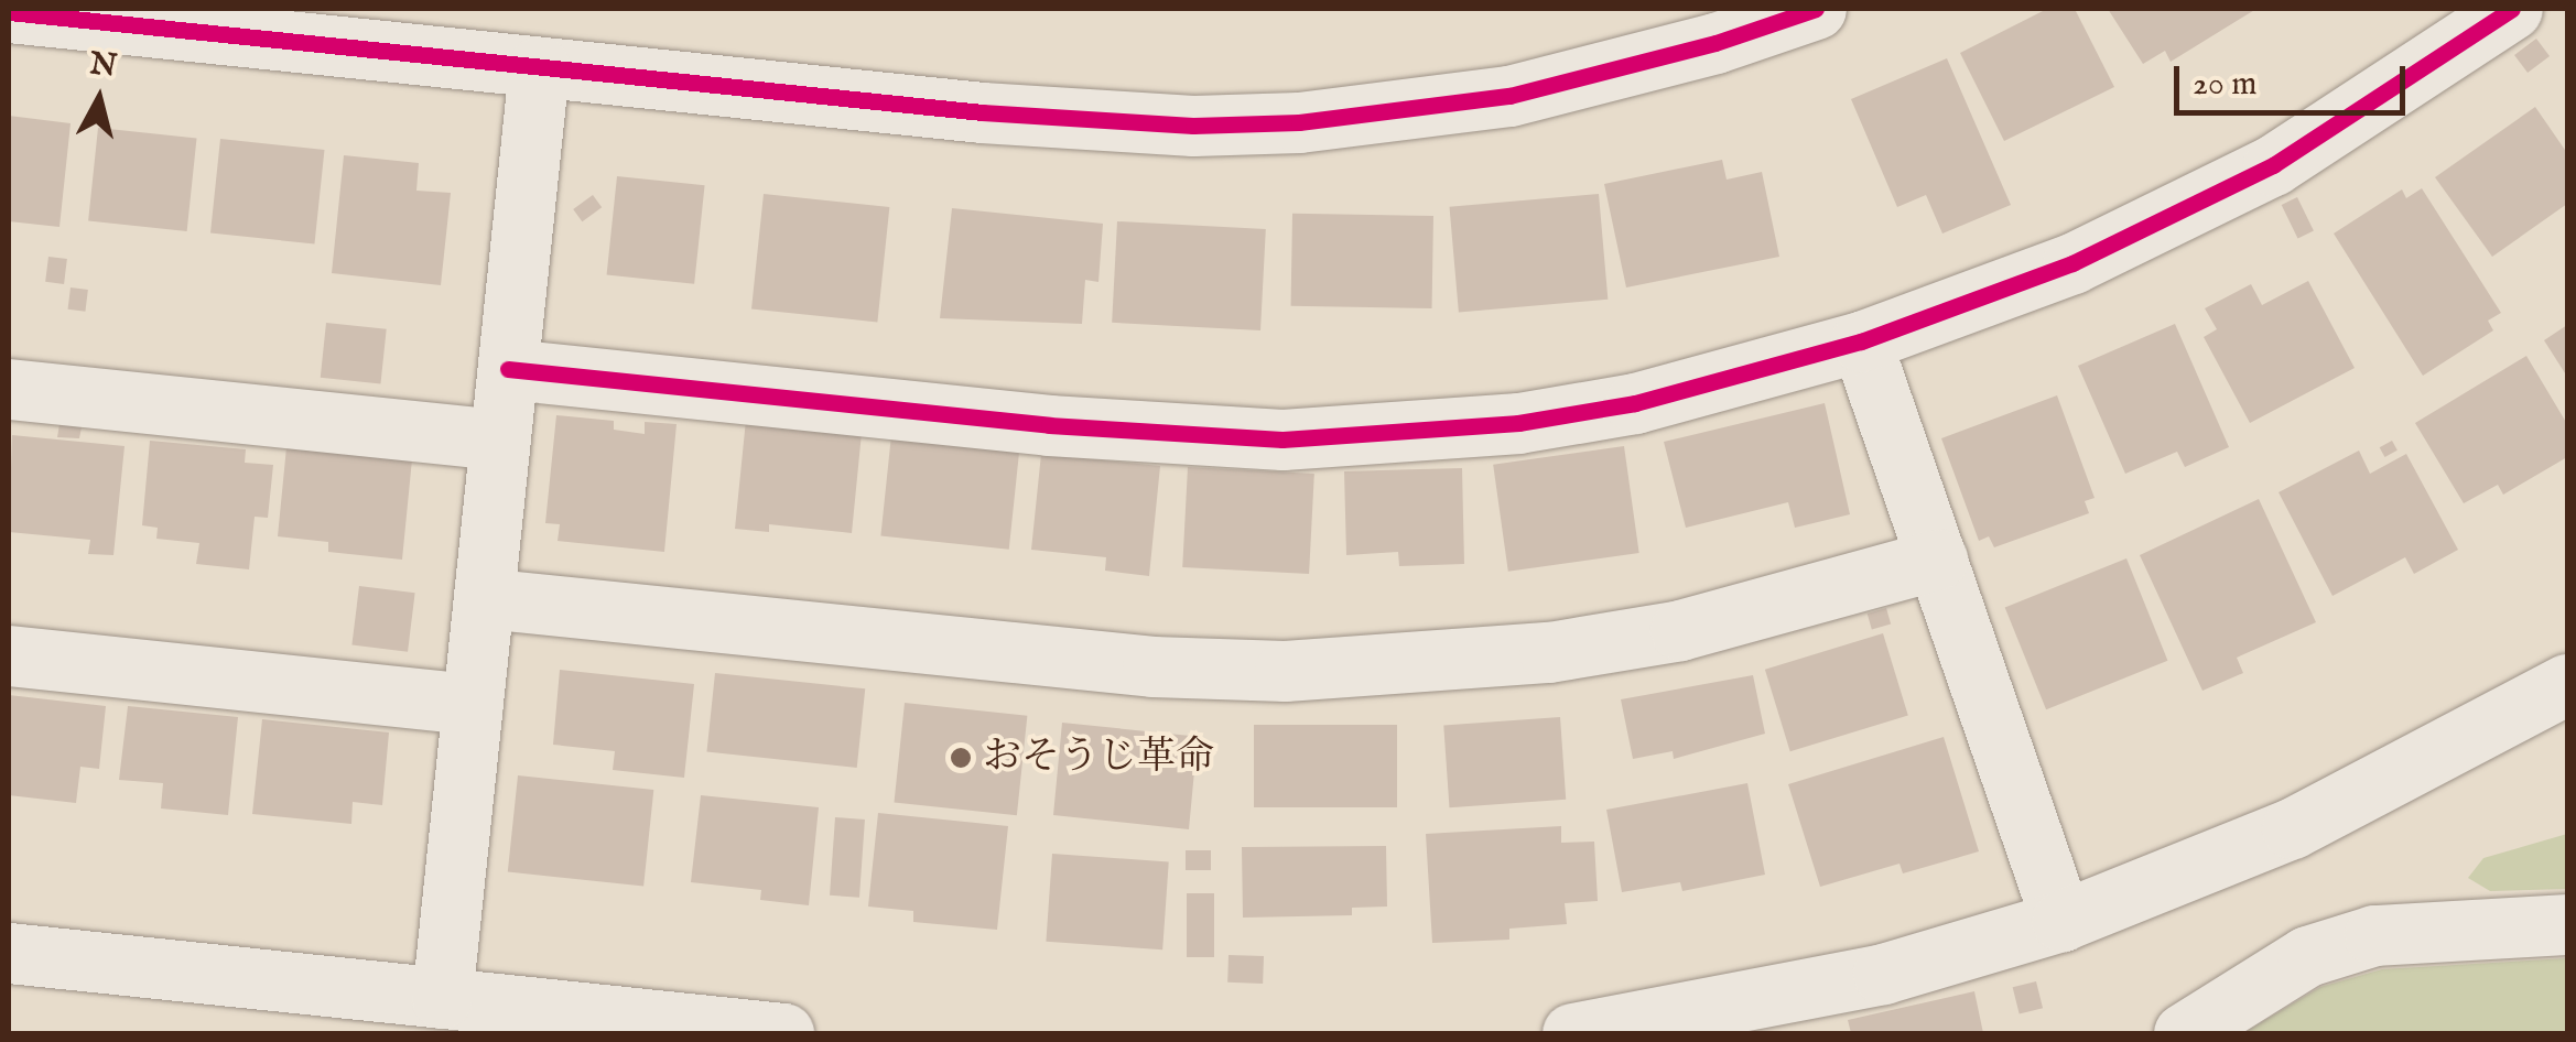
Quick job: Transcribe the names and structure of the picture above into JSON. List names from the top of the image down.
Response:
{
  "places": ["おそうじ革命"],
  "scale_bar": "20 m",
  "north": "top"
}
